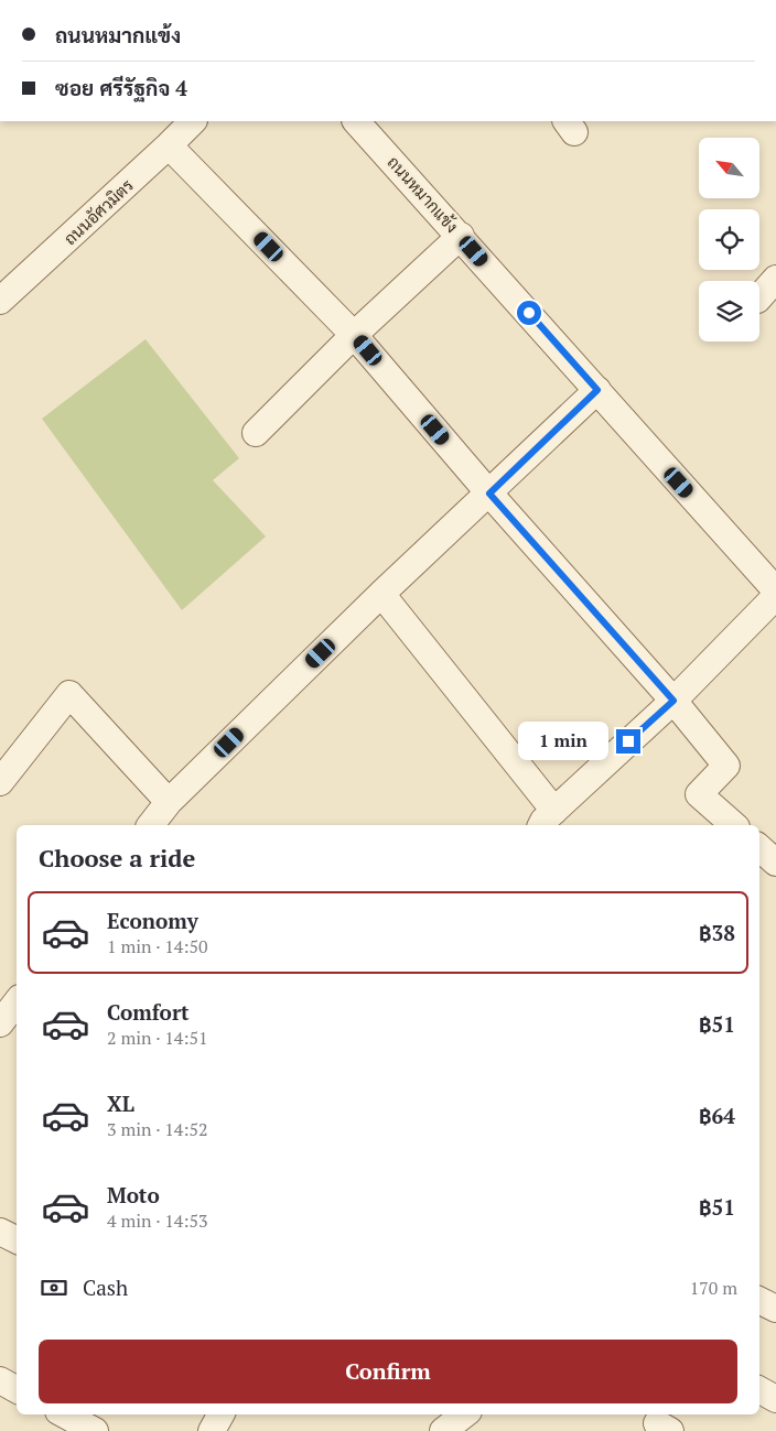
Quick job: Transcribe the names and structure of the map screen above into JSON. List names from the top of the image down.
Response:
{
  "streets": {
    "street": ["ถนนหมากแข้ง", "ถนนอัศวมิตร"]
  },
  "north": "top left",
  "page": {
    "banner": ["ถนนหมากแข้ง", "ซอย ศรีรัฐกิจ 4"],
    "bubble": "1 min",
    "heading": "Choose a ride",
    "list": [
      {
        "name": "Economy",
        "note": "1 min · 14:50",
        "value": "฿38"
      },
      {
        "name": "Comfort",
        "note": "2 min · 14:51",
        "value": "฿51"
      },
      {
        "name": "XL",
        "note": "3 min · 14:52",
        "value": "฿64"
      },
      {
        "name": "Moto",
        "note": "4 min · 14:53",
        "value": "฿51"
      }
    ],
    "pay": ["Cash", "170 m"],
    "buttons": "Confirm"
  }
}
